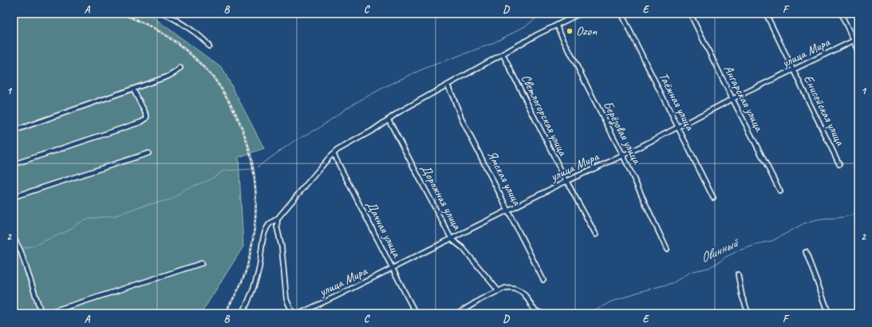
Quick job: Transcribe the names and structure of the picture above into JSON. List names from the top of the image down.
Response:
{
  "streets": {
    "street": [
      "улица Мира",
      "Ангарская улица",
      "Таёжная улица",
      "Енисейская улица",
      "Светлогорская улица",
      "Берёзовая улица",
      "Ямская улица",
      "Дорожная улица",
      "Дачная улица"
    ]
  },
  "crossings": [
    ["улица Мира", "Ангарская улица"],
    ["улица Мира", "Таёжная улица"],
    ["улица Мира", "Енисейская улица"],
    ["улица Мира", "Светлогорская улица"],
    ["улица Мира", "Берёзовая улица"],
    ["улица Мира", "Ямская улица"],
    ["улица Мира", "Дорожная улица"],
    ["улица Мира", "Дачная улица"]
  ],
  "water": ["Овинный"],
  "places": ["Ozon"],
  "grid": {
    "columns": [
      "A",
      "B",
      "C",
      "D",
      "E",
      "F"
    ],
    "rows": ["1", "2"]
  }
}
